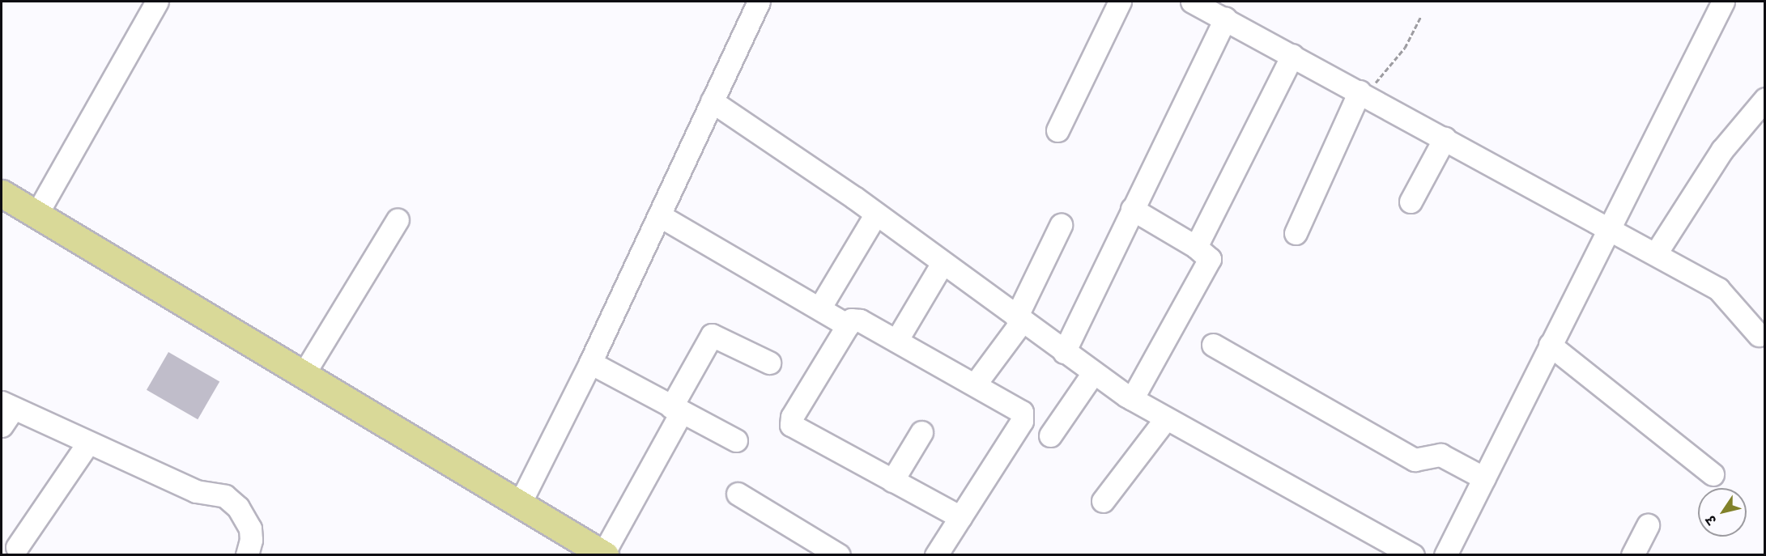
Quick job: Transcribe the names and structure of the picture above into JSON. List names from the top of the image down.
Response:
{
  "north": "bottom left"
}
